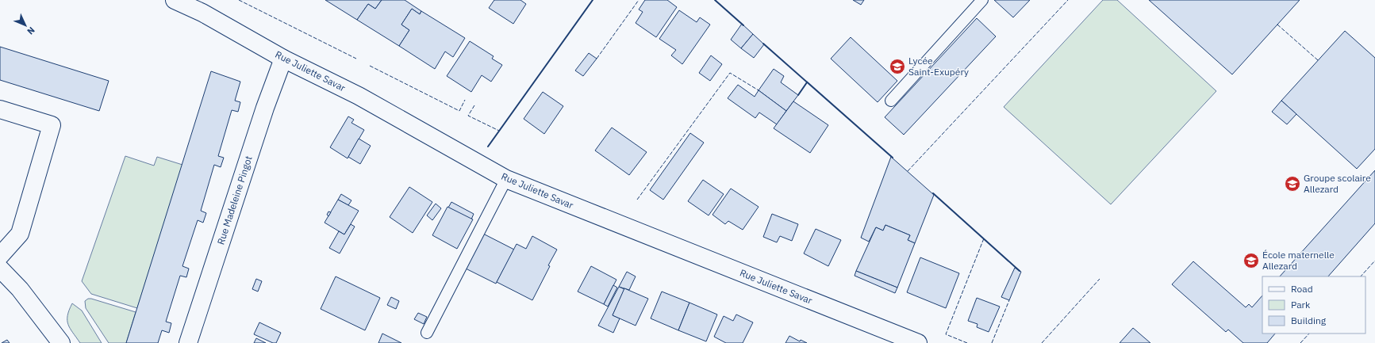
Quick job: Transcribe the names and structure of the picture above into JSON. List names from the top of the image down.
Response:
{
  "streets": {
    "street": ["Rue Juliette Savar", "Rue Madeleine Pingot"]
  },
  "crossings": [
    ["Rue Juliette Savar", "Rue Madeleine Pingot"]
  ],
  "places": {
    "school or university": ["Lycée Saint-Exupéry", "Groupe scolaire Allezard", "École maternelle Allezard"]
  },
  "legend": ["Road", "Park", "Building"],
  "north": "bottom right"
}
